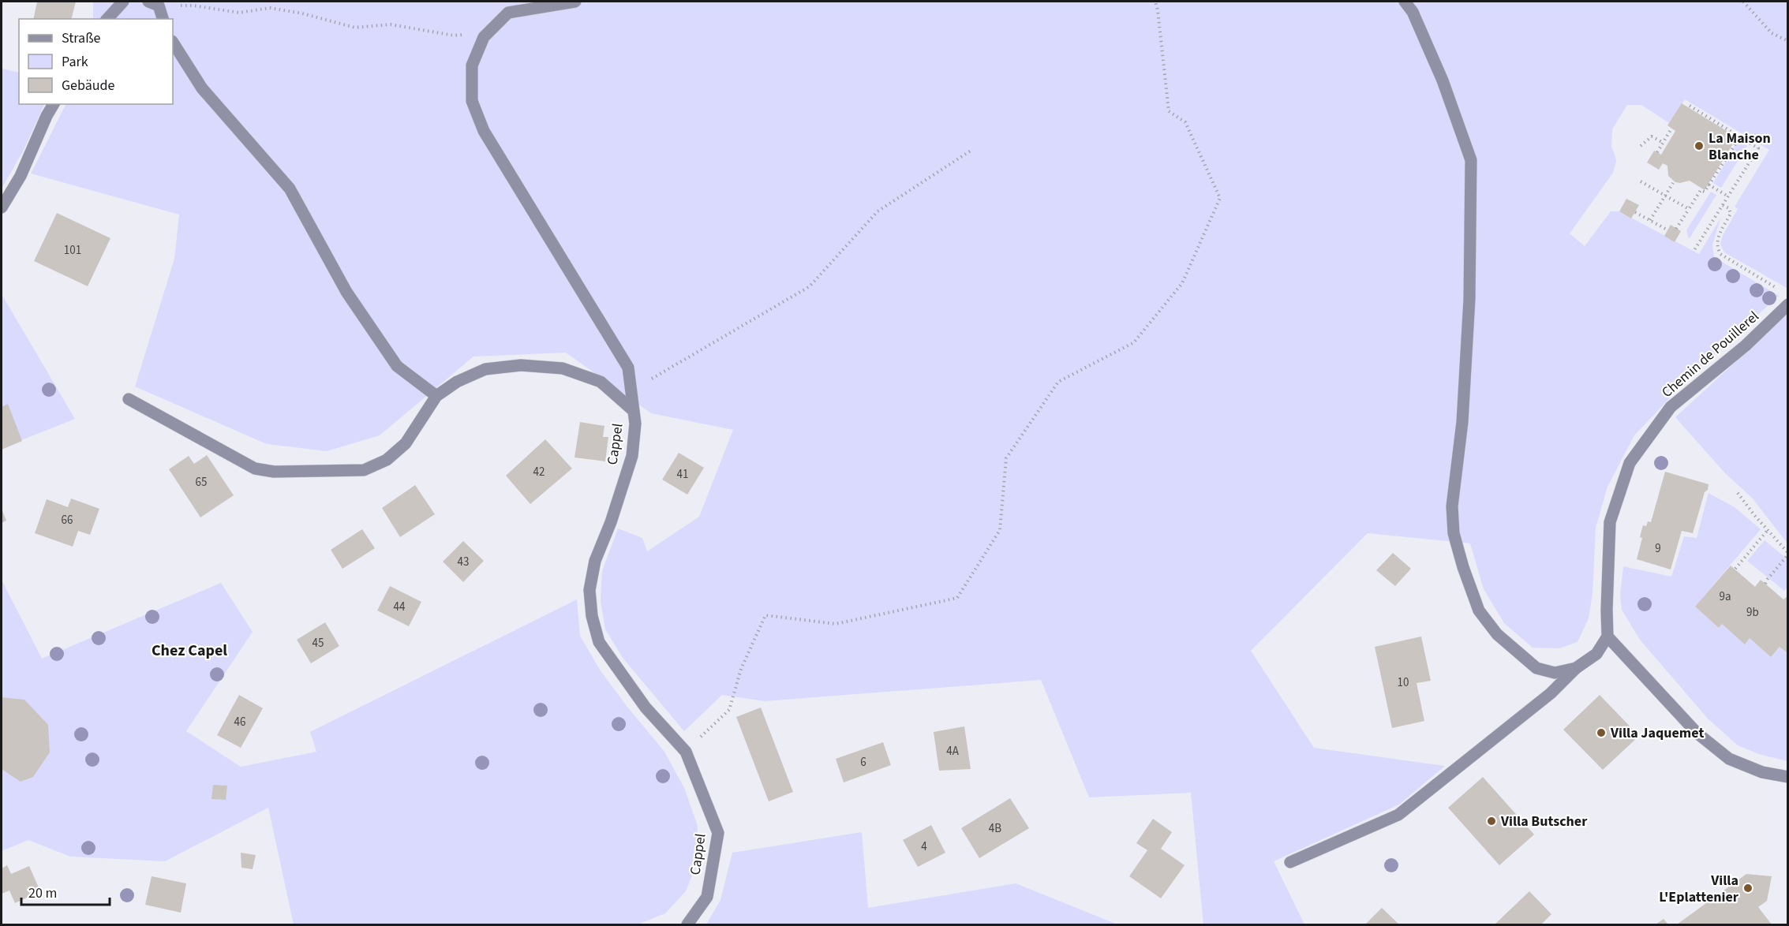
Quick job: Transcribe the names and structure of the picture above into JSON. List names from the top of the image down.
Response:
{
  "streets": {
    "street": ["Chemin de Pouillerel", "Cappel"]
  },
  "districts": ["Chez Capel"],
  "places": [
    "La Maison Blanche",
    "Villa Jaquemet",
    "Villa Butscher",
    "Villa L'Eplattenier"
  ],
  "house_numbers": [
    "101",
    "42",
    "41",
    "65",
    "66",
    "9",
    "43",
    "9a",
    "44",
    "9b",
    "45",
    "10",
    "46",
    "4A",
    "6",
    "4B",
    "4"
  ],
  "legend": ["Straße", "Park", "Gebäude"],
  "scale_bar": "20 m"
}
